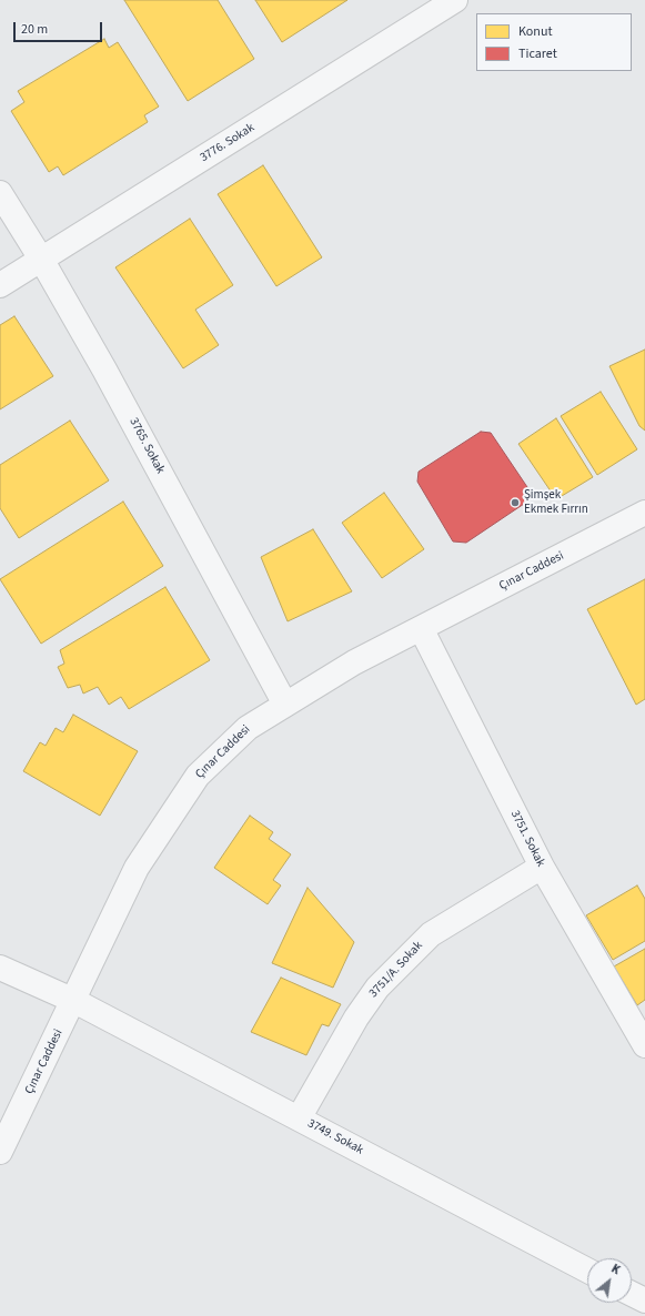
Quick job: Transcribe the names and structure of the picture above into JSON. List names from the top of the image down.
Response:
{
  "streets": {
    "street": [
      "3776. Sokak",
      "3765. Sokak",
      "Çınar Caddesi",
      "3751. Sokak",
      "3751/A. Sokak",
      "3749. Sokak"
    ]
  },
  "crossings": [
    ["3776. Sokak", "3765. Sokak"],
    ["3765. Sokak", "Çınar Caddesi"],
    ["Çınar Caddesi", "3751. Sokak"],
    ["Çınar Caddesi", "3749. Sokak"],
    ["3751. Sokak", "3751/A. Sokak"],
    ["3751/A. Sokak", "3749. Sokak"]
  ],
  "places": ["Şimşek Ekmek Fırrın"],
  "legend": ["Konut", "Ticaret"],
  "scale_bar": "20 m",
  "north": "top right"
}
